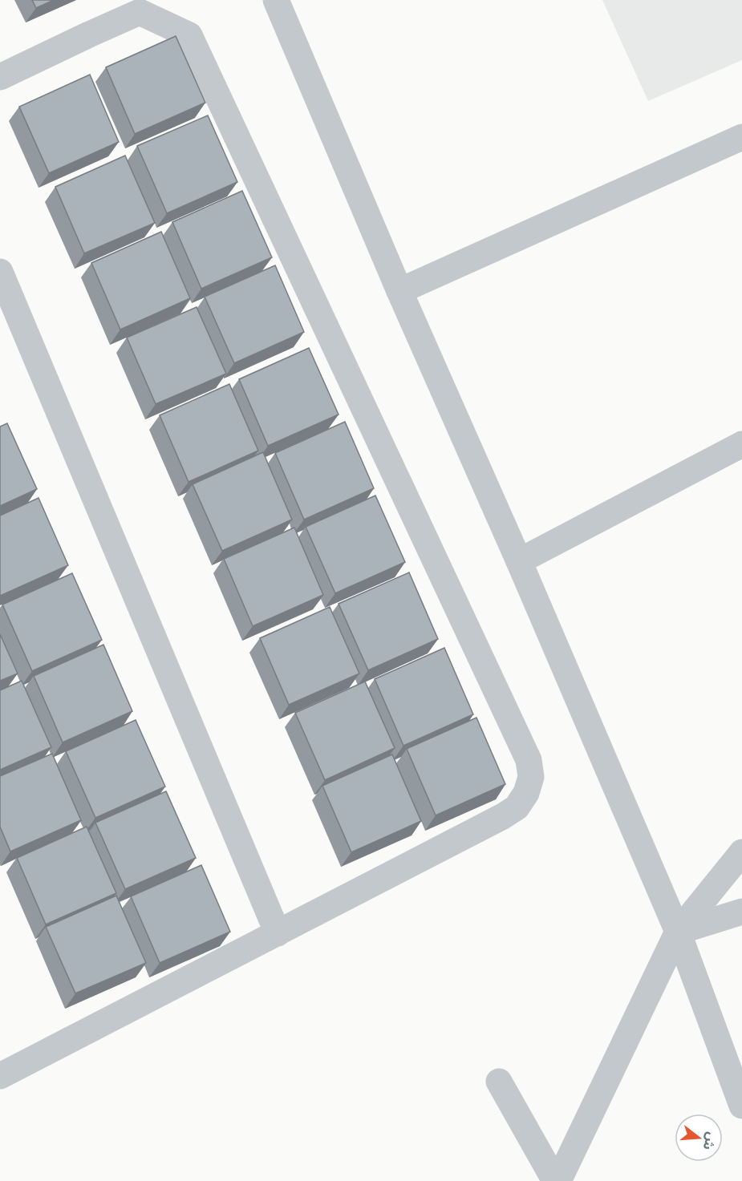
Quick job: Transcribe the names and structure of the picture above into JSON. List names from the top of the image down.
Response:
{
  "north": "right"
}
